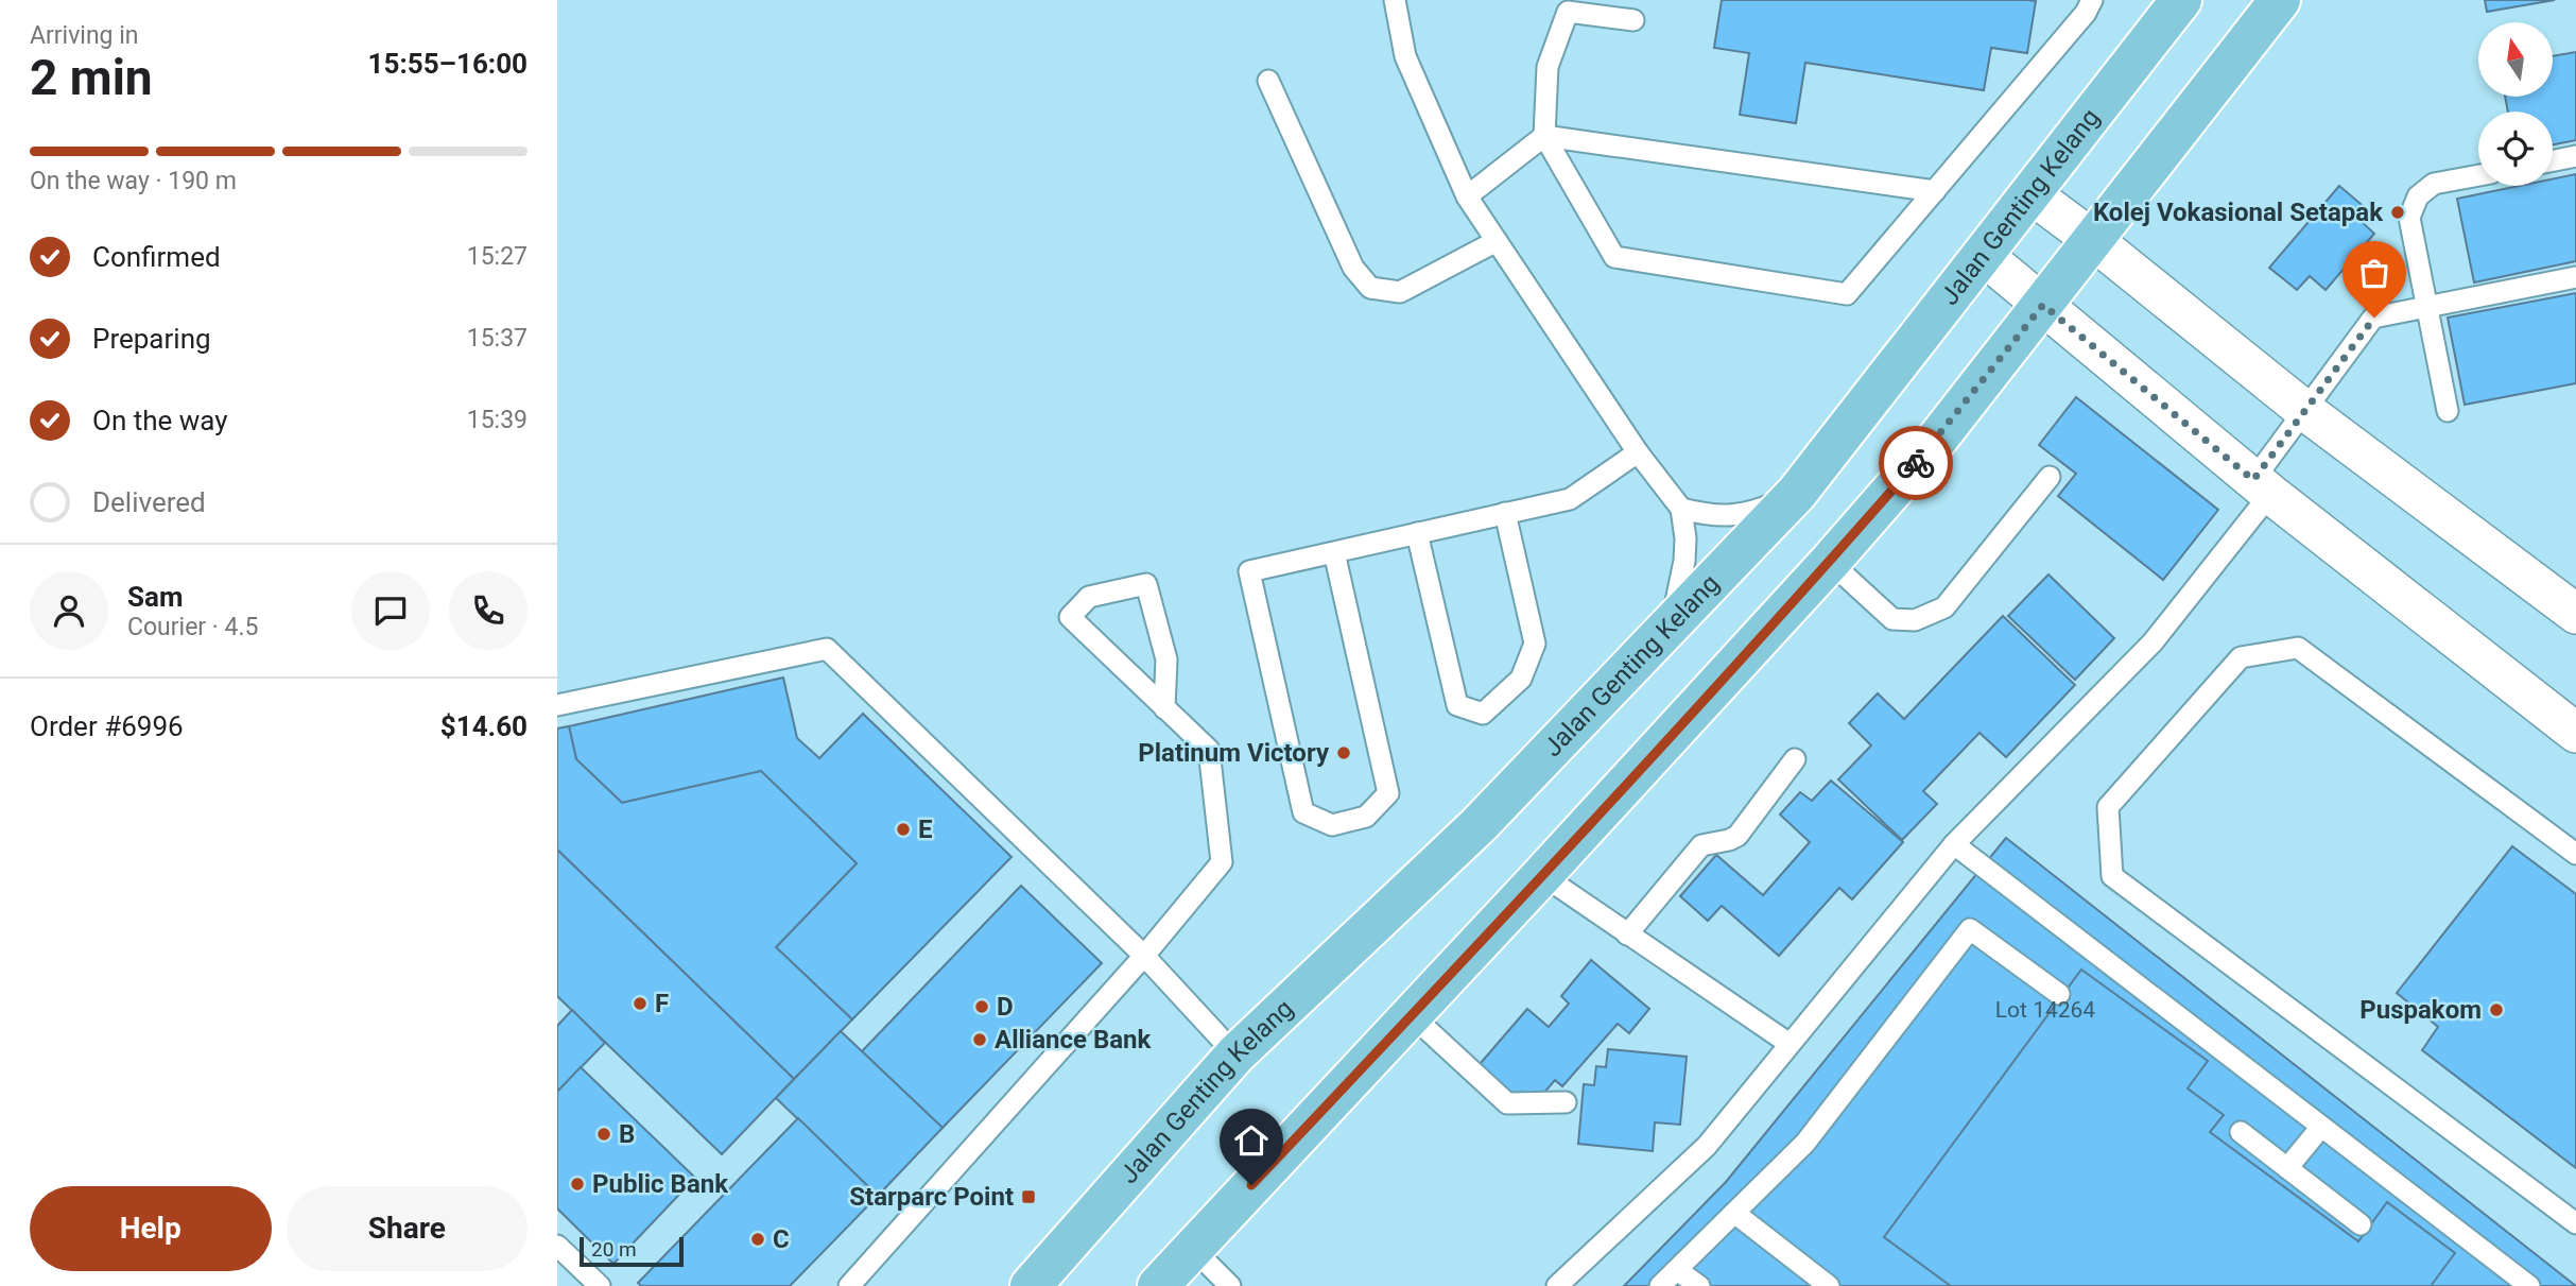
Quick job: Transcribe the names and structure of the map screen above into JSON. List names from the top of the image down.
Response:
{
  "streets": {
    "main road": ["Jalan Genting Kelang"]
  },
  "places": {
    "other": [
      "Kolej Vokasional Setapak",
      "Platinum Victory",
      "E",
      "F",
      "D",
      "Puspakom",
      "Alliance Bank",
      "B",
      "Public Bank",
      "C"
    ],
    "transit": ["Starparc Point"]
  },
  "house_numbers": ["Lot 14264"],
  "scale_bar": "20 m",
  "north": "top",
  "page": {
    "heading": ["2 min", "Arriving in", "15:55–16:00"],
    "panel": [
      "Sam",
      "Courier · 4.5",
      "Order #6996",
      "$14.60"
    ],
    "bar": "On the way · 190 m",
    "list": [
      ["Confirmed", "15:27"],
      ["Preparing", "15:37"],
      ["On the way", "15:39"],
      "Delivered"
    ],
    "buttons": ["Help", "Share"],
    "scale": "20 m"
  }
}
